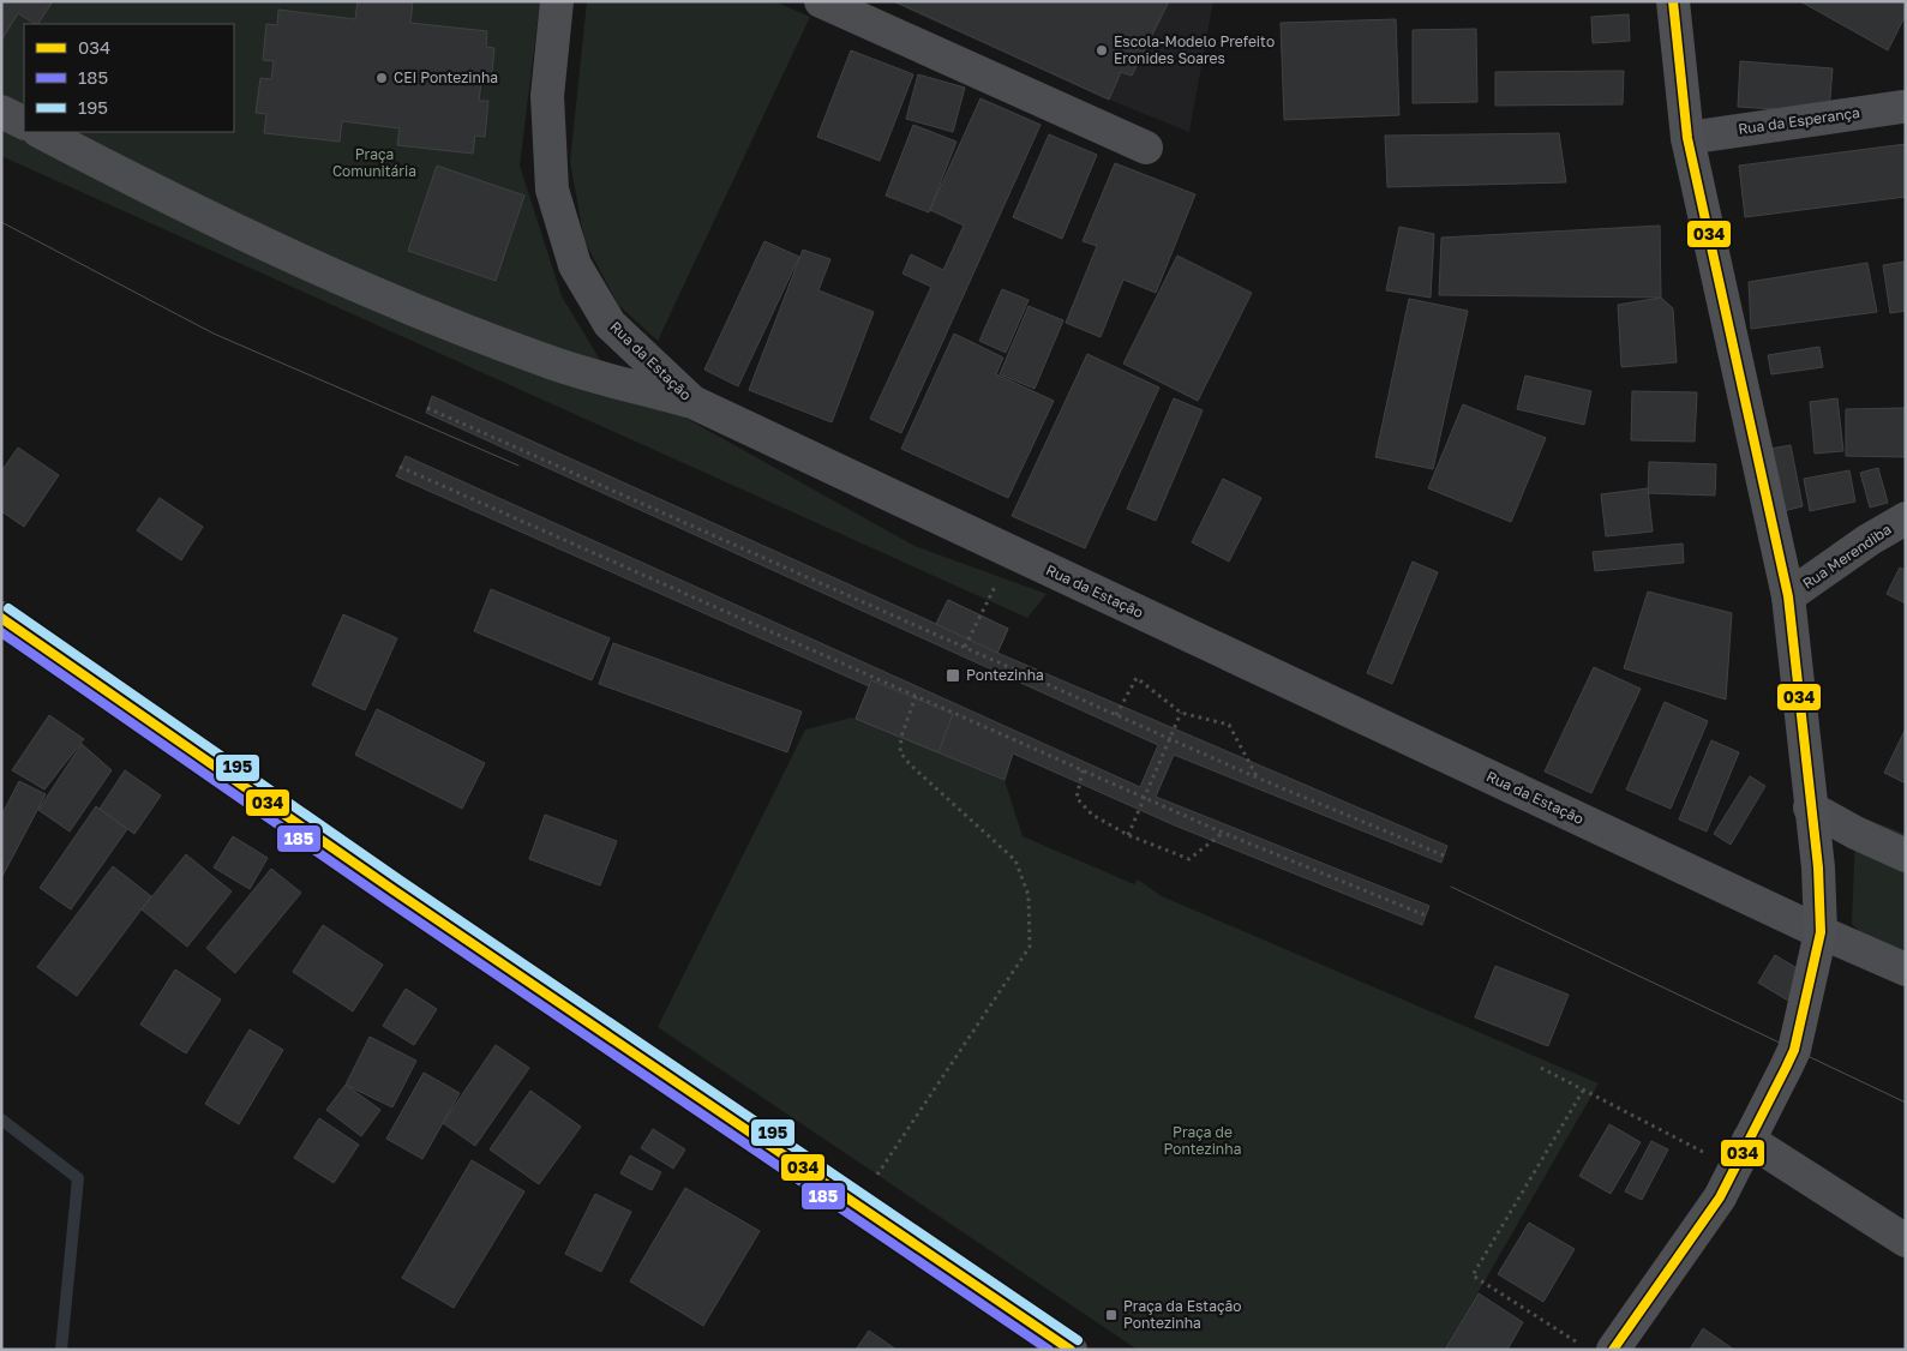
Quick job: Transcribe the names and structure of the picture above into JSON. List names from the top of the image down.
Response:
{
  "streets": {
    "street": ["Rua da Esperança", "Rua da Estação", "Rua Merendiba"]
  },
  "parks": ["Praça Comunitária", "Praça de Pontezinha"],
  "places": {
    "other": ["Escola-Modelo Prefeito Eronides Soares", "CEI Pontezinha"],
    "transit": ["Pontezinha", "Praça da Estação Pontezinha"]
  },
  "lines": ["transit line 034", "transit line 195", "transit line 185"],
  "legend": ["034", "185", "195"]
}
